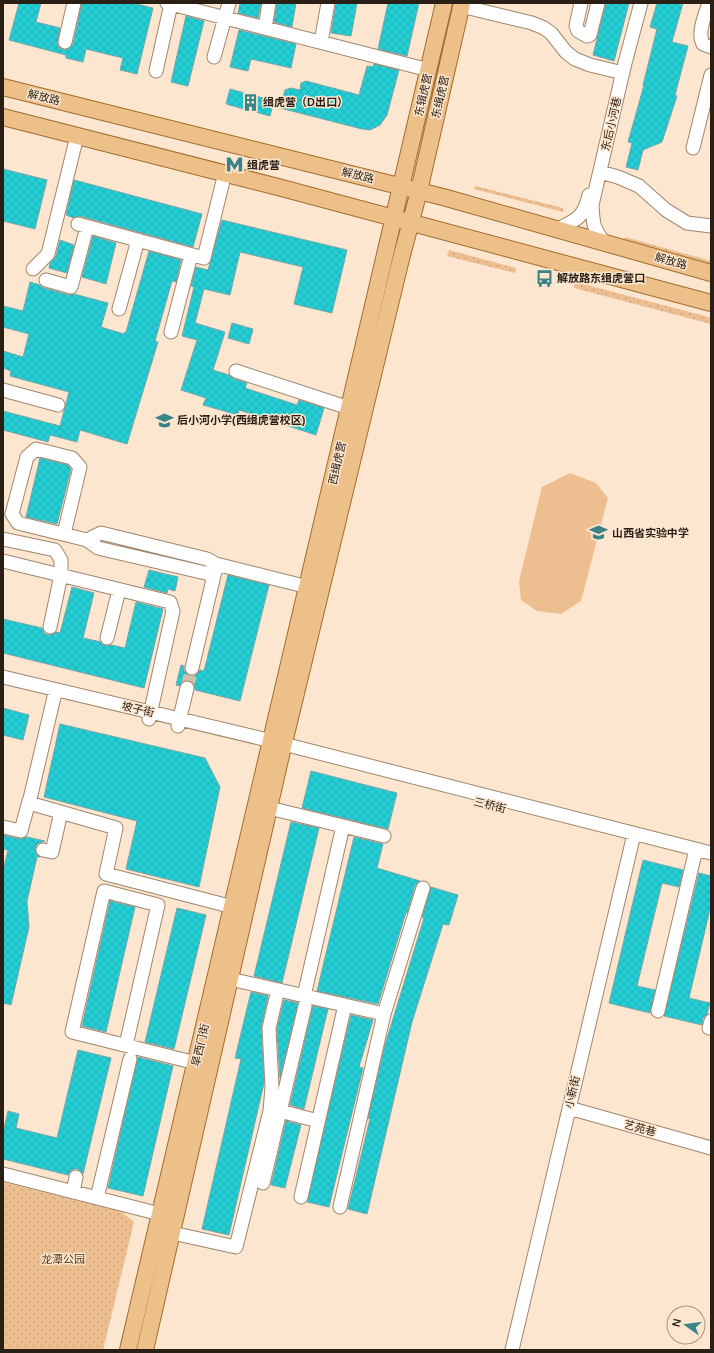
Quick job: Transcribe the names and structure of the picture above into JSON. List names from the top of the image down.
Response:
{
  "streets": {
    "main road": [
      "东辑虎营",
      "解放路",
      "东缉虎营",
      "西缉虎营",
      "旱西门街"
    ],
    "street": [
      "东后小河巷",
      "坡子街",
      "三桥街",
      "小新街",
      "艺苑巷"
    ]
  },
  "crossings": [
    ["东辑虎营", "解放路"],
    ["东辑虎营", "西缉虎营"],
    ["解放路", "东缉虎营"],
    ["解放路", "东后小河巷"],
    ["解放路", "西缉虎营"],
    ["东缉虎营", "西缉虎营"],
    ["西缉虎营", "坡子街"],
    ["西缉虎营", "三桥街"],
    ["西缉虎营", "旱西门街"],
    ["坡子街", "三桥街"],
    ["坡子街", "旱西门街"],
    ["三桥街", "旱西门街"],
    ["三桥街", "小新街"],
    ["小新街", "艺苑巷"]
  ],
  "parks": ["龙潭公园"],
  "places": {
    "building": ["缉虎营（D出口）"],
    "metro station": ["缉虎营"],
    "bus stop": ["解放路东缉虎营口"],
    "school or university": ["后小河小学(西缉虎营校区)", "山西省实验中学"]
  },
  "north": "left"
}
